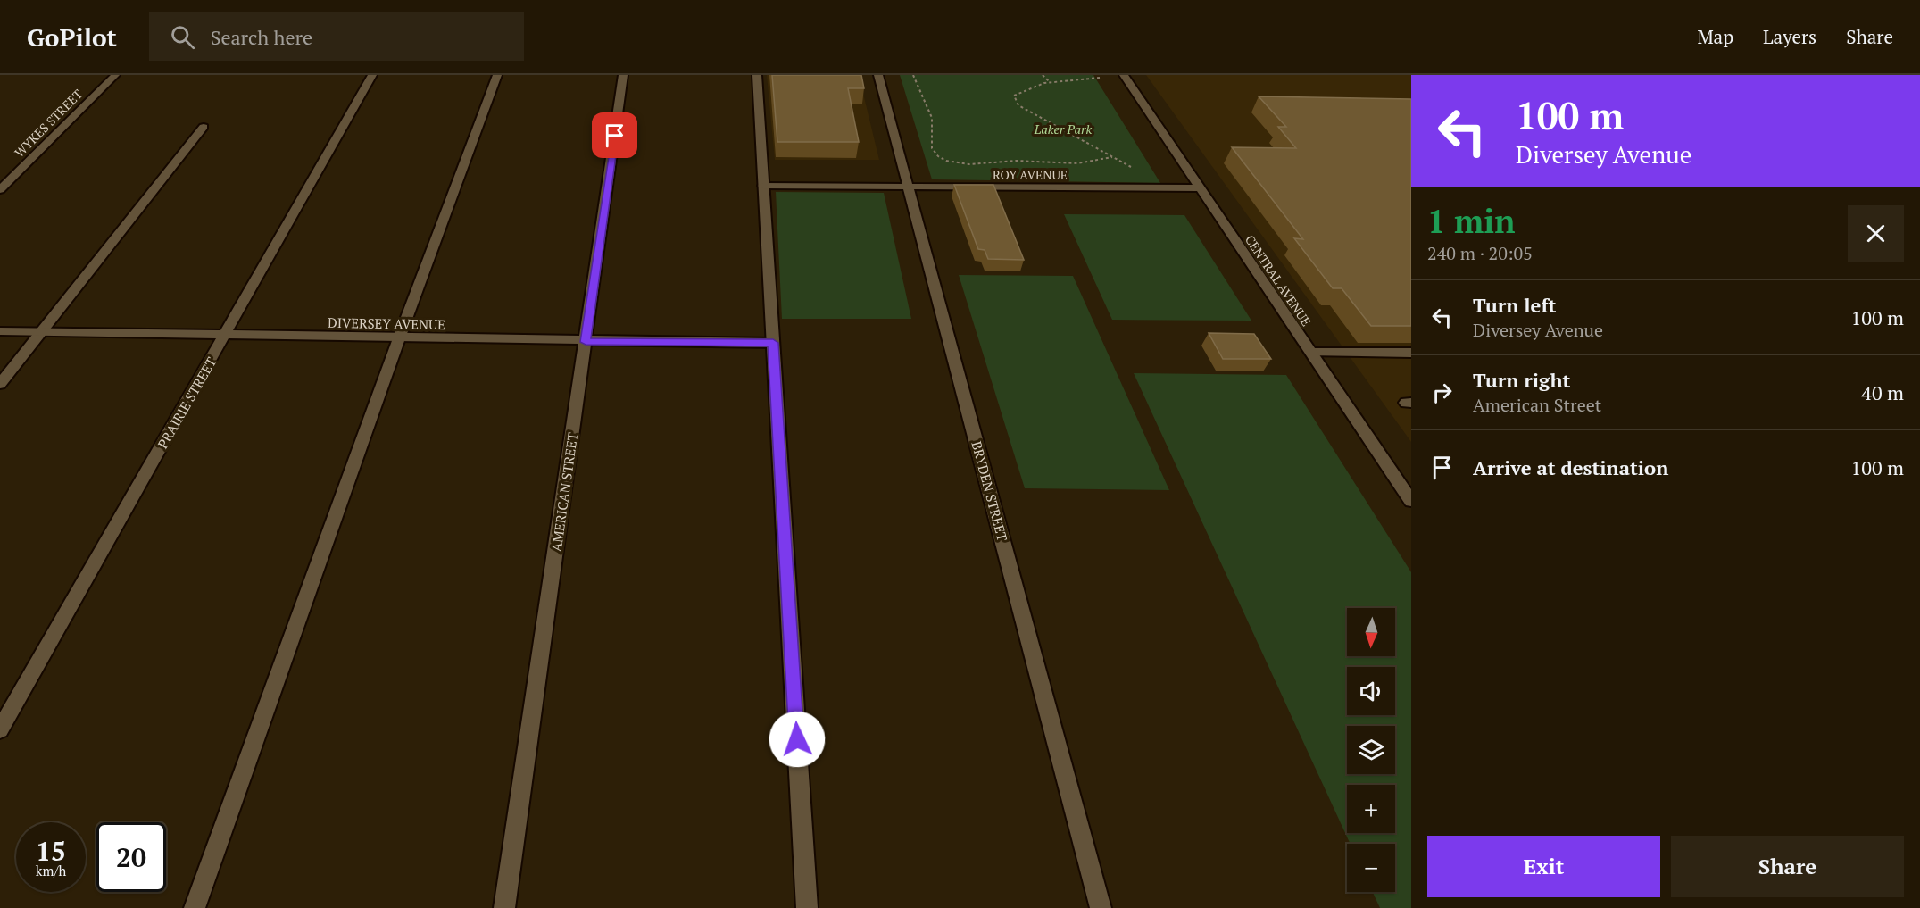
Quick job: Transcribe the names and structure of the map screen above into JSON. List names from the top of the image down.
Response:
{
  "streets": {
    "street": [
      "WYKES STREET",
      "ROY AVENUE",
      "CENTRAL AVENUE",
      "DIVERSEY AVENUE",
      "PRAIRIE STREET",
      "BRYDEN STREET",
      "AMERICAN STREET"
    ]
  },
  "crossings": [
    ["ROY AVENUE", "CENTRAL AVENUE"],
    ["ROY AVENUE", "BRYDEN STREET"],
    ["DIVERSEY AVENUE", "PRAIRIE STREET"],
    ["DIVERSEY AVENUE", "AMERICAN STREET"]
  ],
  "parks": ["Laker Park"],
  "north": "bottom",
  "page": {
    "header": "GoPilot",
    "search": "Search here",
    "nav": ["Map", "Layers", "Share"],
    "turn": ["100 m", "Diversey Avenue"],
    "heading": ["1 min", "240 m · 20:05"],
    "list": [
      {
        "name": "Turn left",
        "note": "Diversey Avenue",
        "value": "100 m"
      },
      {
        "name": "Turn right",
        "note": "American Street",
        "value": "40 m"
      },
      {
        "name": "Arrive at destination",
        "value": "100 m"
      }
    ],
    "map_buttons": ["+", "−"],
    "speed": "15 km/h",
    "limit": "20",
    "buttons": ["Exit", "Share"]
  }
}
